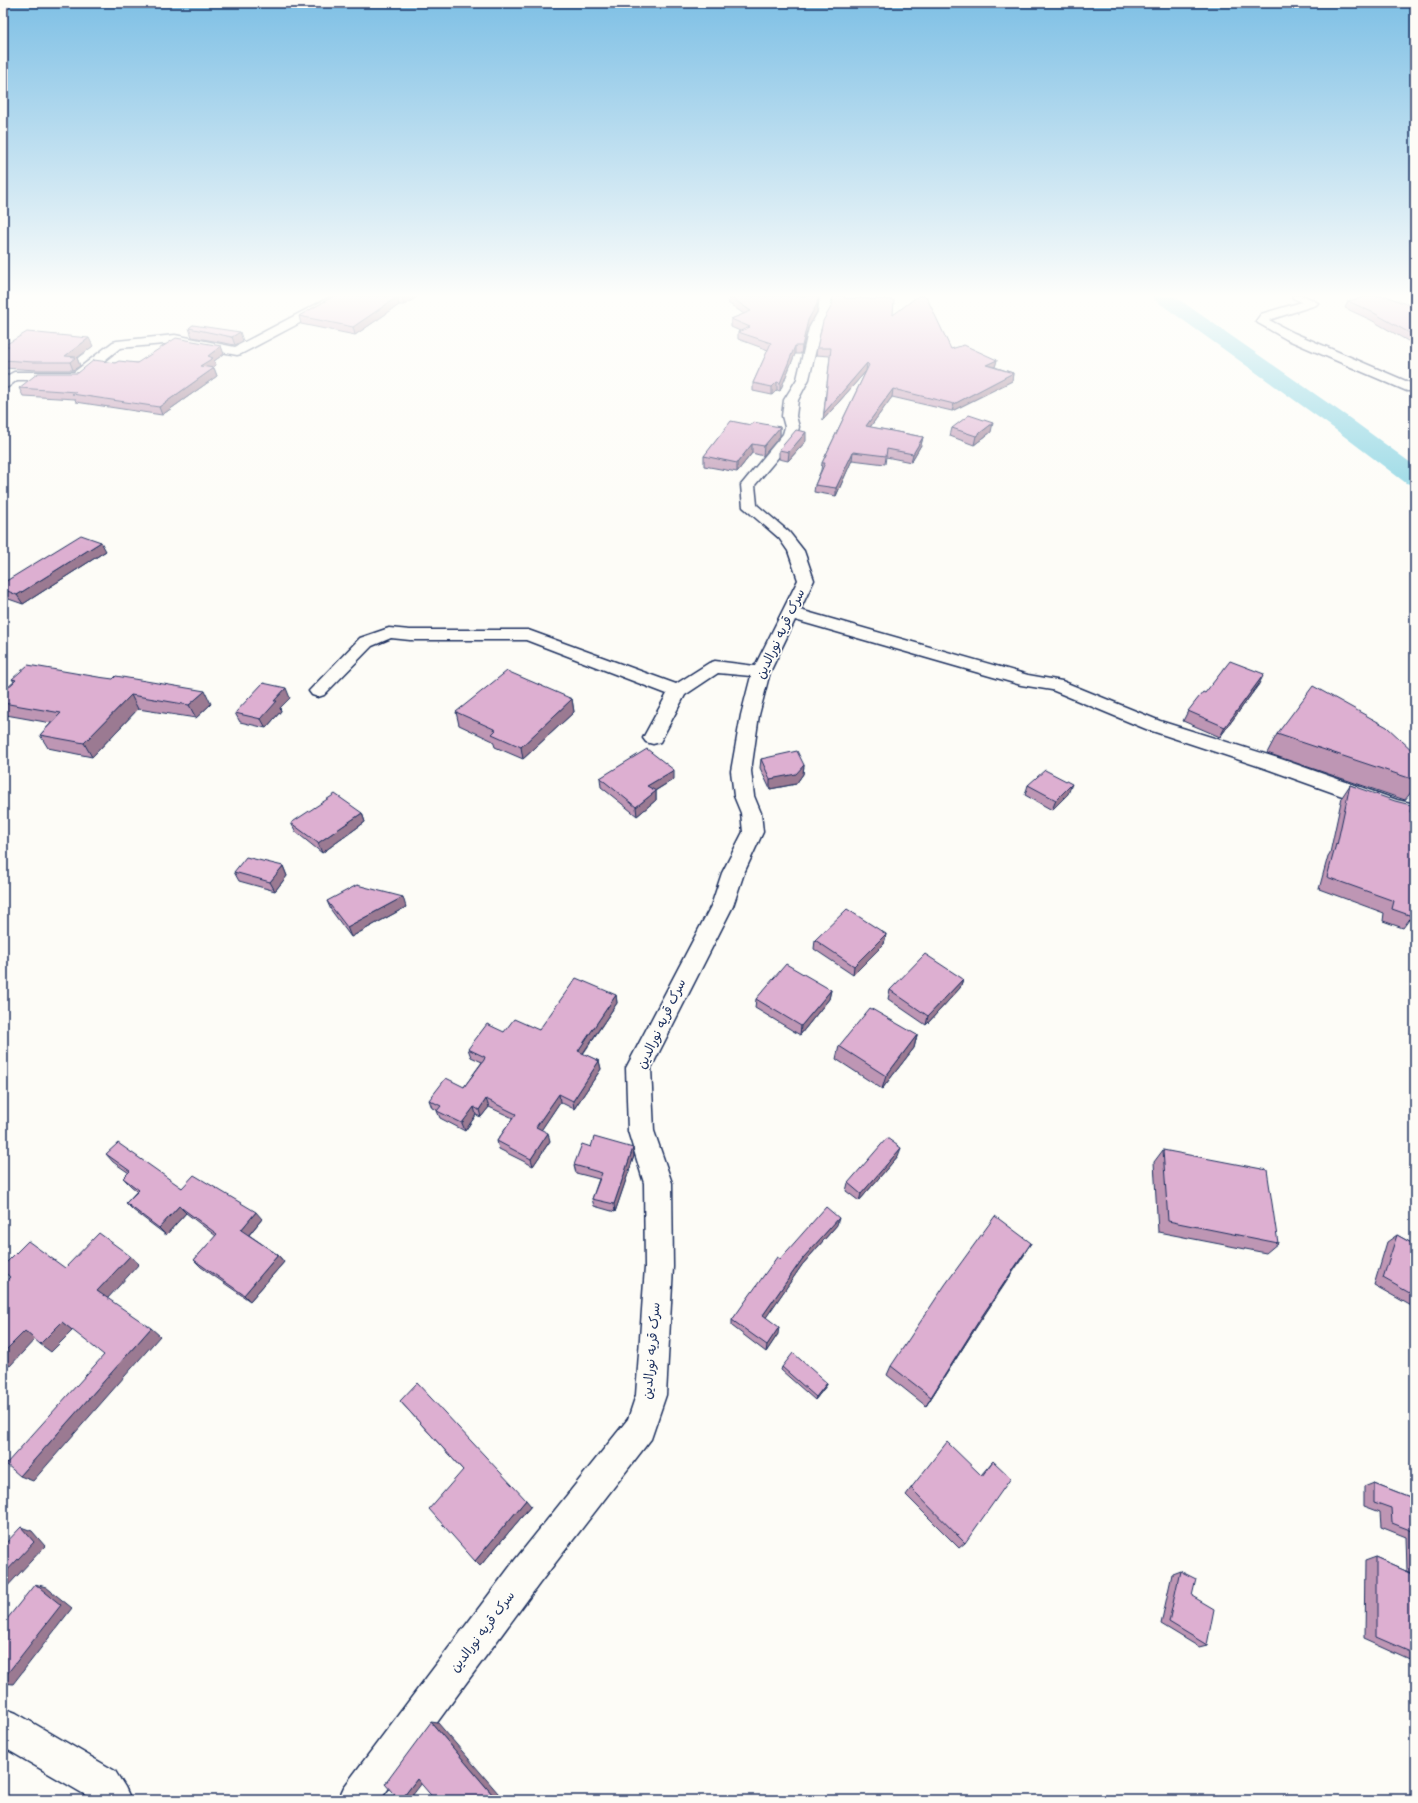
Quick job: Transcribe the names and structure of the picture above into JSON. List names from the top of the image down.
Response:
{
  "streets": {
    "street": ["سرک قریه نورالدین"]
  }
}
